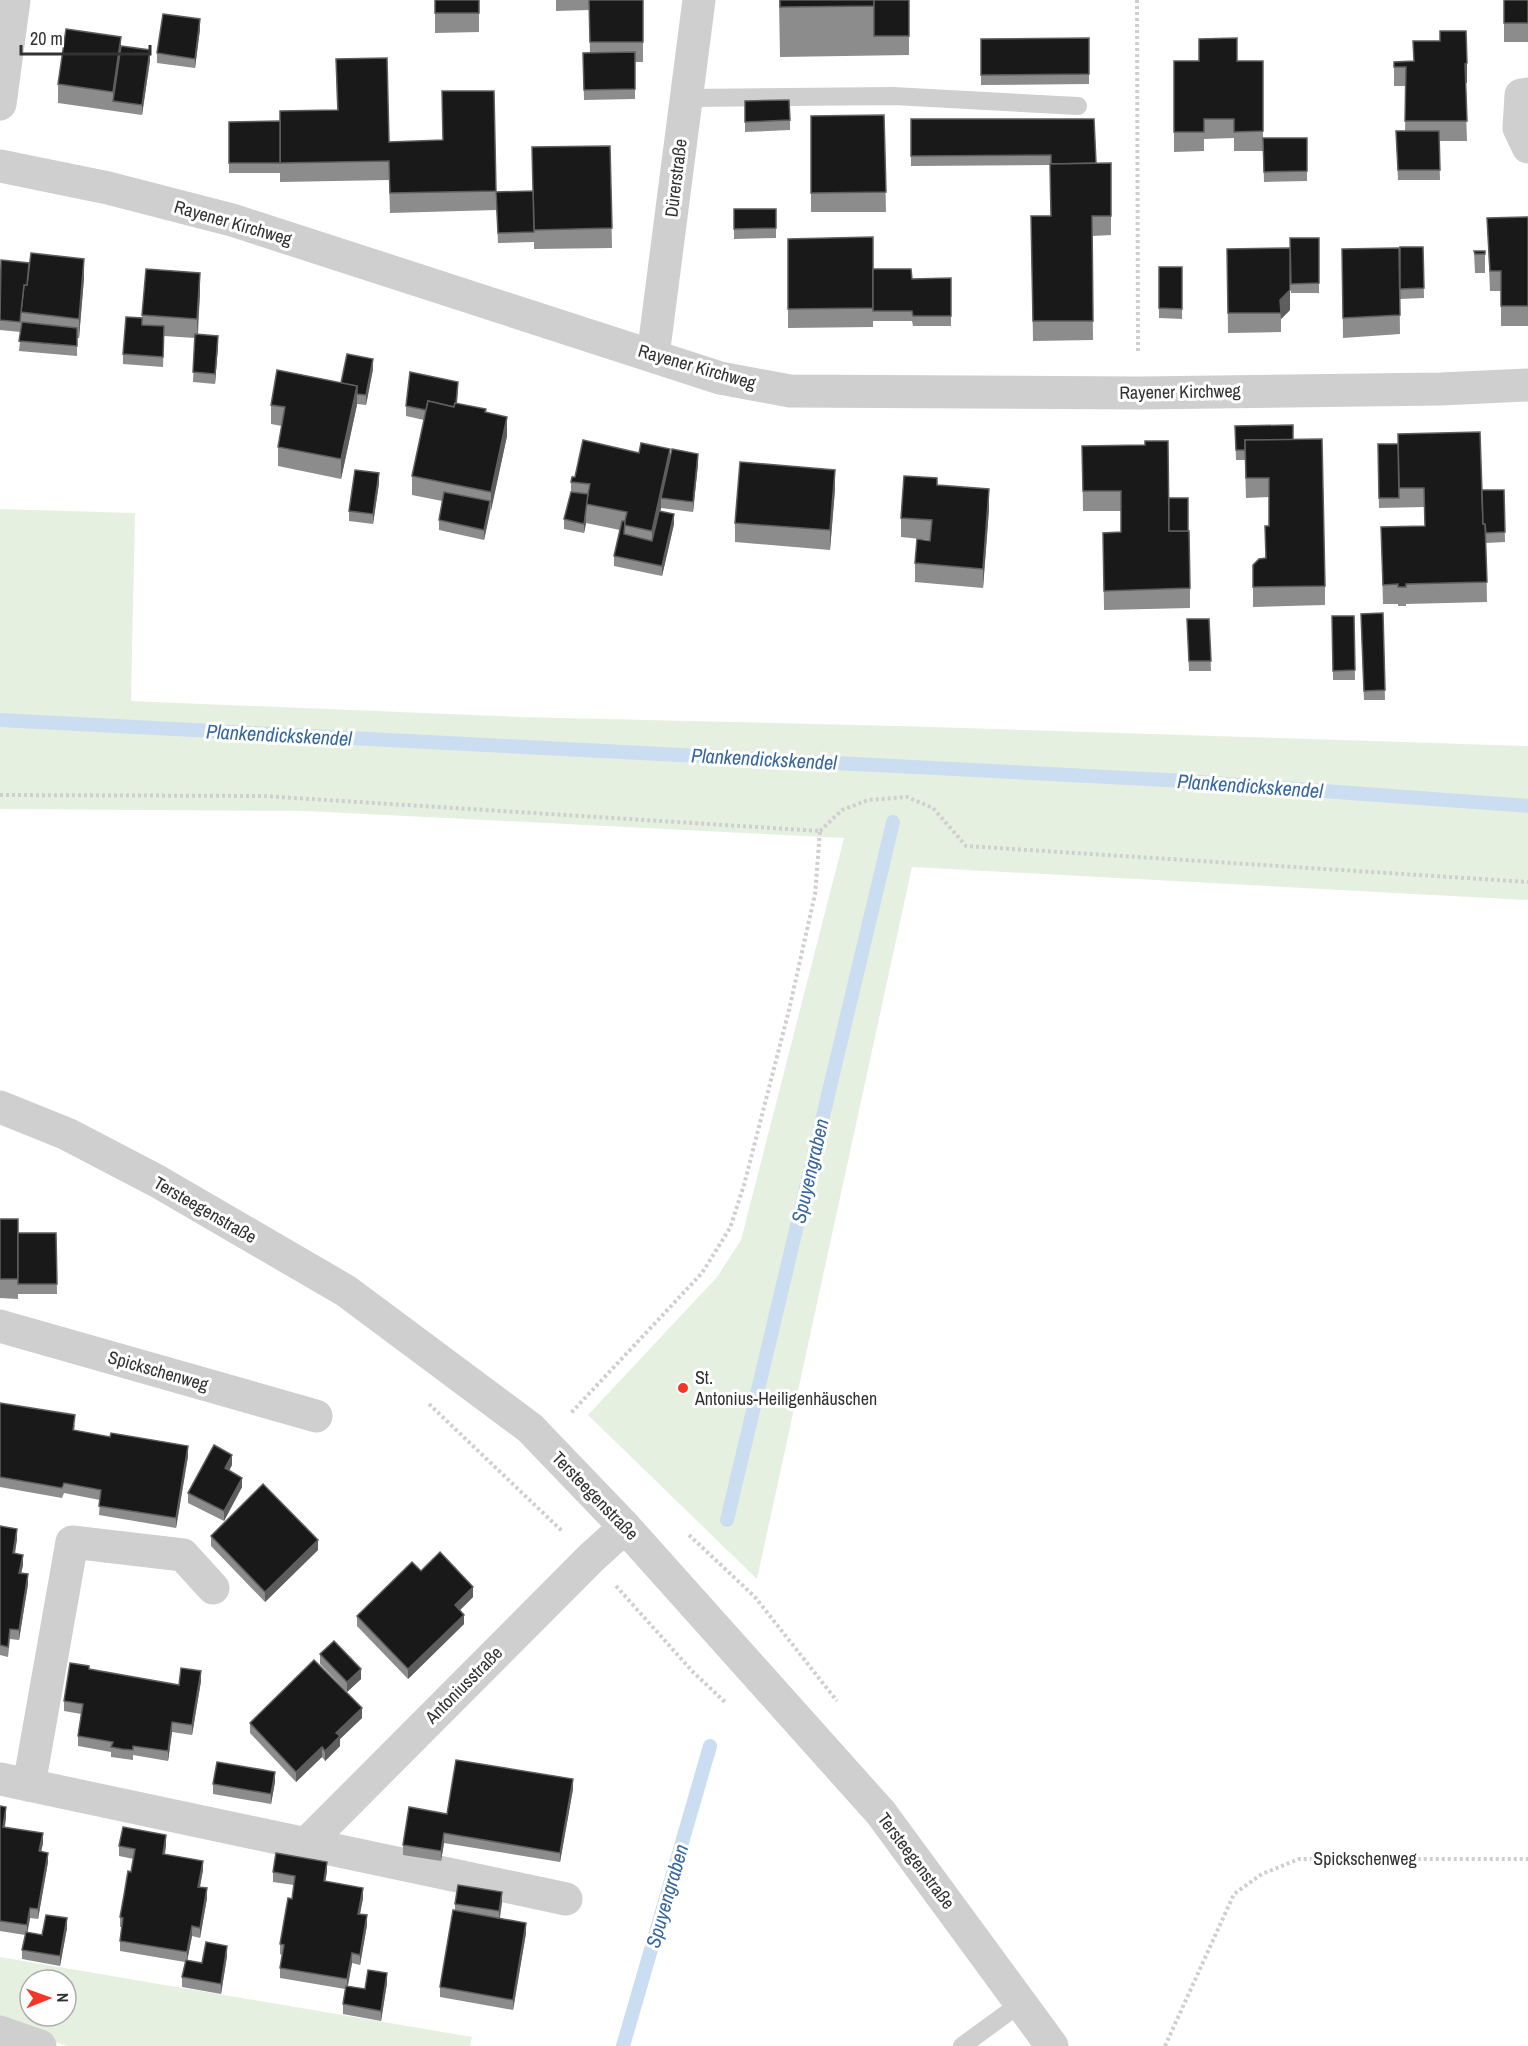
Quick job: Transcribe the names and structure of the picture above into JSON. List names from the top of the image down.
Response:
{
  "streets": {
    "street": [
      "Dürerstraße",
      "Rayener Kirchweg",
      "Tersteegenstraße",
      "Spickschenweg",
      "Antoniusstraße"
    ]
  },
  "crossings": [
    ["Dürerstraße", "Rayener Kirchweg"],
    ["Tersteegenstraße", "Antoniusstraße"]
  ],
  "water": ["Plankendickskendel", "Spuyengraben"],
  "places": ["St. Antonius-Heiligenhäuschen"],
  "scale_bar": "20 m",
  "north": "right"
}
